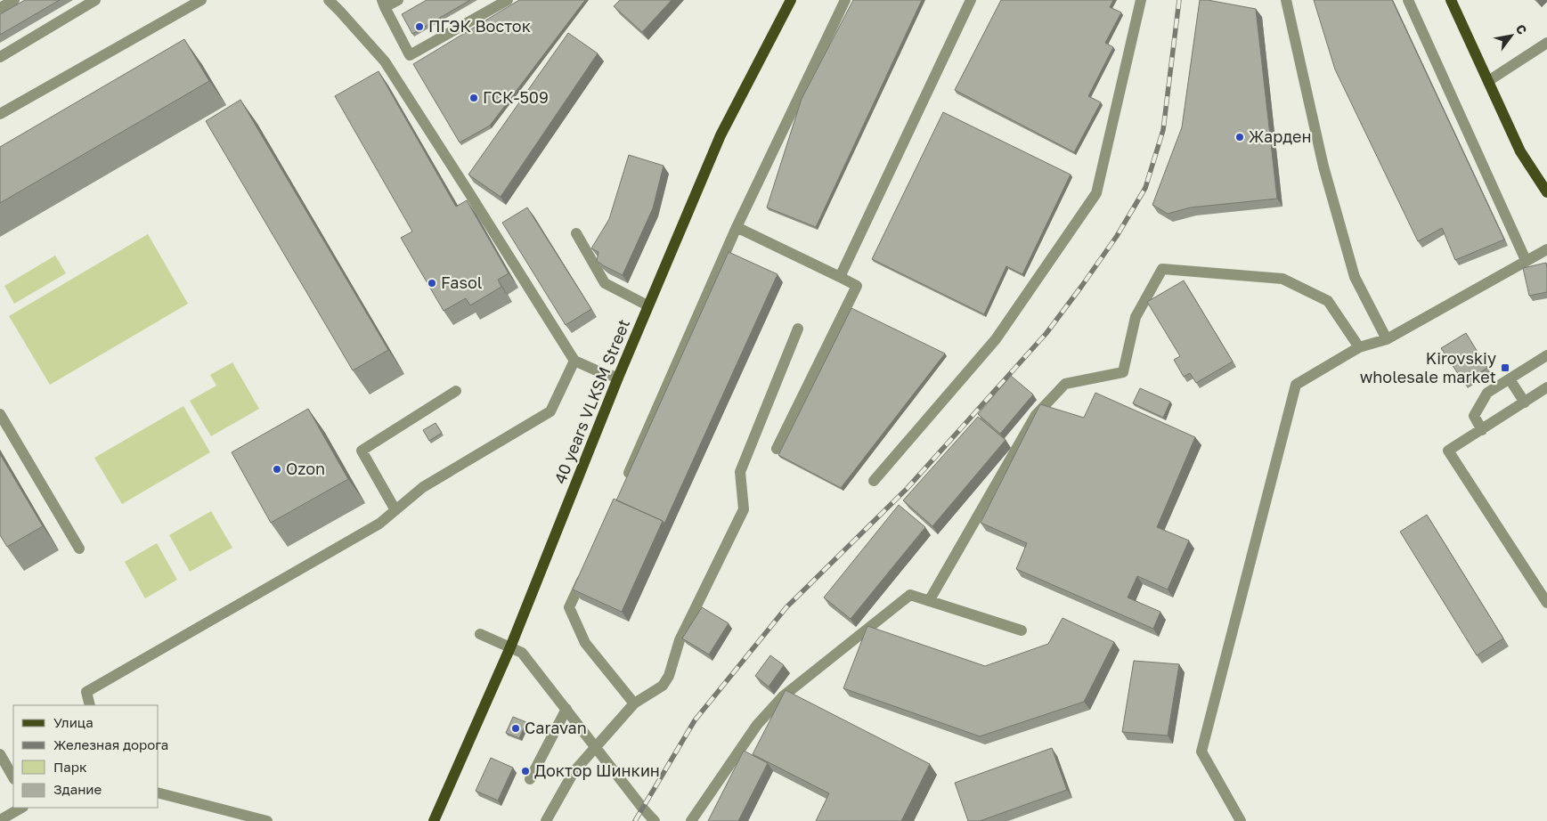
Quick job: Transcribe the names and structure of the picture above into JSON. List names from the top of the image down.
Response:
{
  "streets": {
    "main road": ["40 years VLKSM Street"]
  },
  "places": {
    "other": [
      "ПГЭК Восток",
      "ГСК-509",
      "Жарден",
      "Fasol",
      "Ozon",
      "Caravan",
      "Доктор Шинкин"
    ],
    "transit": ["Kirovskiy wholesale market"]
  },
  "legend": [
    "Улица",
    "Железная дорога",
    "Парк",
    "Здание"
  ],
  "north": "top right"
}
